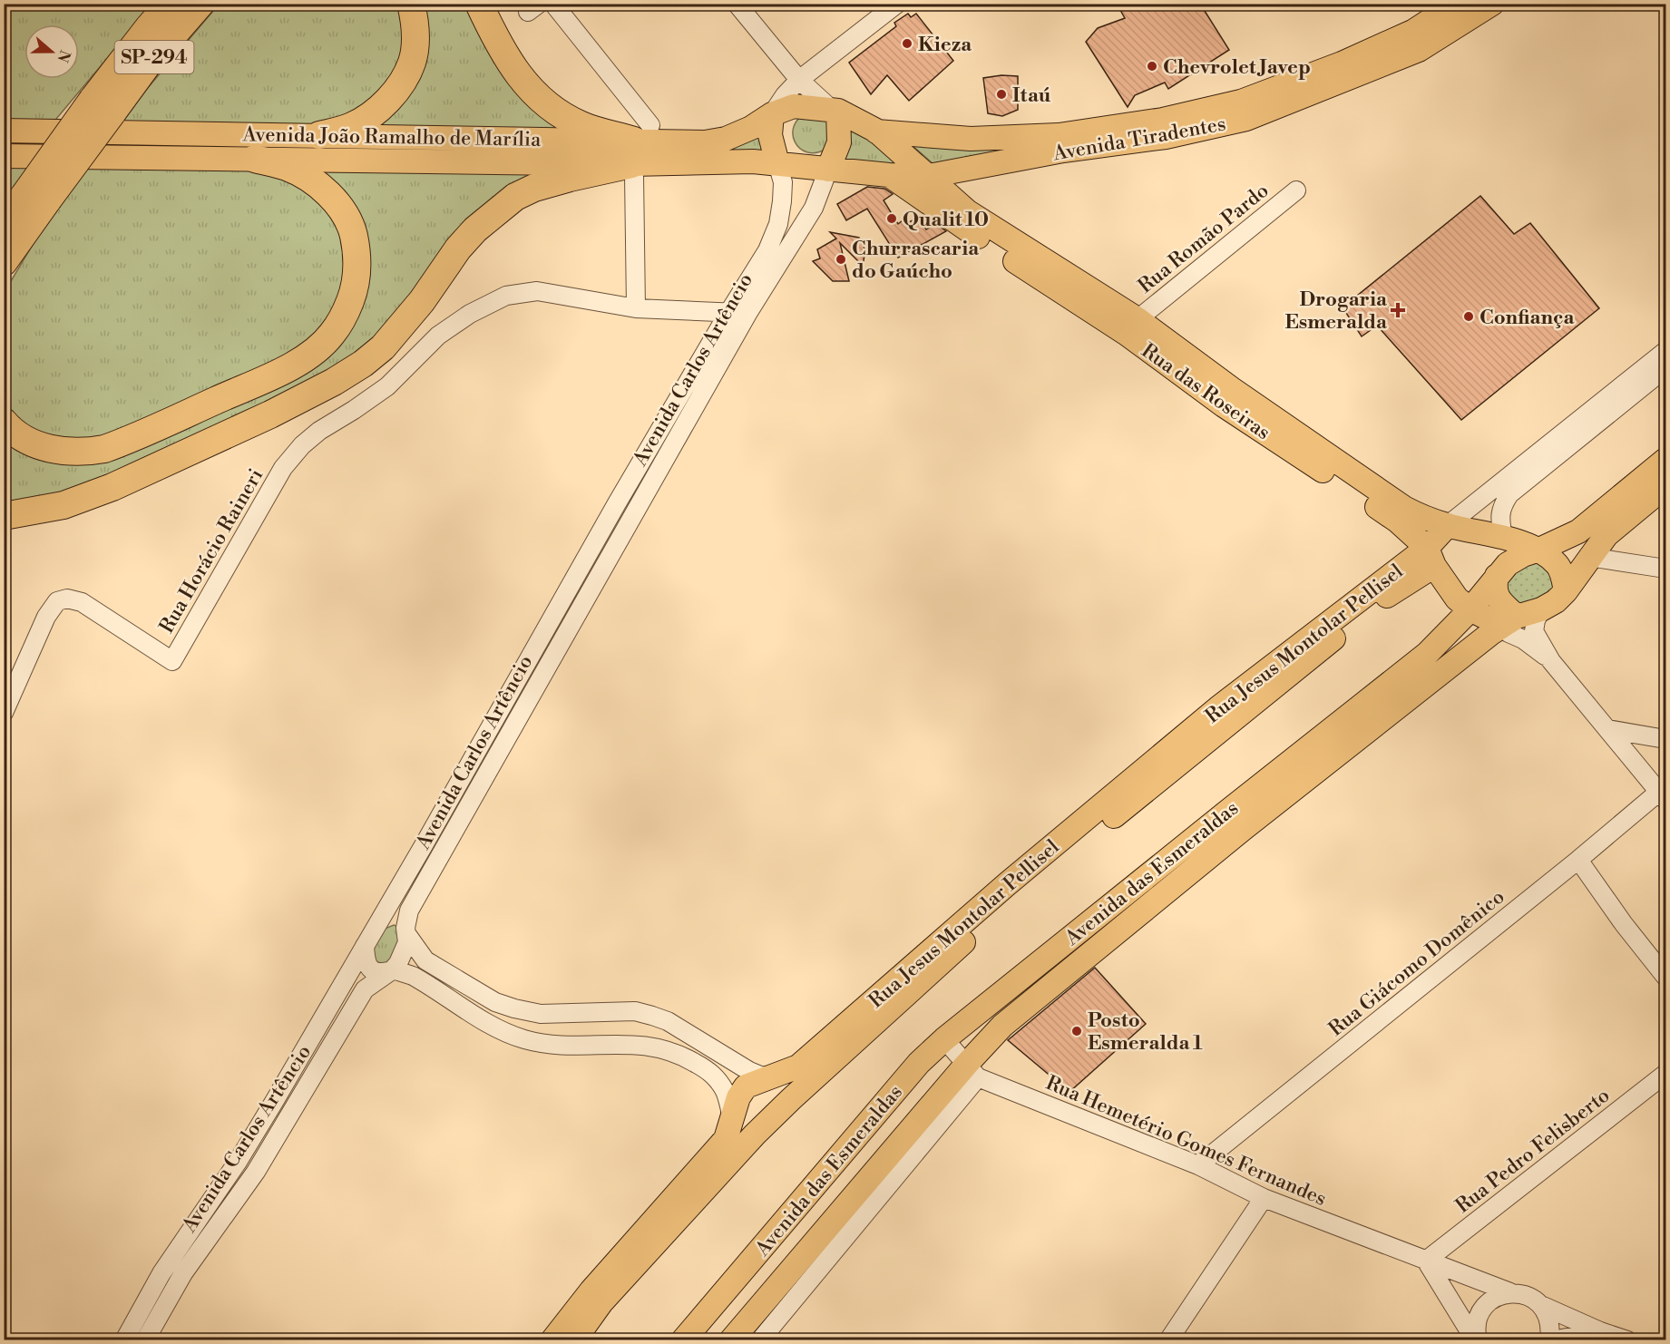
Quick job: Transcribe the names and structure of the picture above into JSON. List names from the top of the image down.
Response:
{
  "streets": {
    "highway": ["SP-294"],
    "main road": [
      "Avenida João Ramalho de Marília",
      "Avenida Tiradentes",
      "Rua das Roseiras",
      "Rua Jesus Montolar Pellisel",
      "Avenida das Esmeraldas"
    ],
    "street": [
      "Rua Romão Pardo",
      "Avenida Carlos Artêncio",
      "Rua Horácio Raineri",
      "Rua Giácomo Domênico",
      "Rua Hemetério Gomes Fernandes",
      "Rua Pedro Felisberto"
    ]
  },
  "crossings": [
    ["Avenida João Ramalho de Marília", "Avenida Tiradentes"],
    ["Avenida João Ramalho de Marília", "Avenida Carlos Artêncio"],
    ["Avenida Tiradentes", "Avenida Carlos Artêncio"],
    ["Avenida Tiradentes", "Rua das Roseiras"],
    ["Rua Romão Pardo", "Rua das Roseiras"],
    ["Rua das Roseiras", "Rua Jesus Montolar Pellisel"],
    ["Rua das Roseiras", "Avenida das Esmeraldas"],
    ["Avenida das Esmeraldas", "Rua Hemetério Gomes Fernandes"],
    ["Rua Giácomo Domênico", "Rua Hemetério Gomes Fernandes"],
    ["Rua Hemetério Gomes Fernandes", "Rua Pedro Felisberto"]
  ],
  "places": {
    "other": [
      "Kieza",
      "Chevrolet Javep",
      "Itaú",
      "Qualit 10",
      "Churrascaria do Gaúcho",
      "Confiança",
      "Posto Esmeralda 1"
    ],
    "health": ["Drogaria Esmeralda"]
  },
  "north": "right"
}
